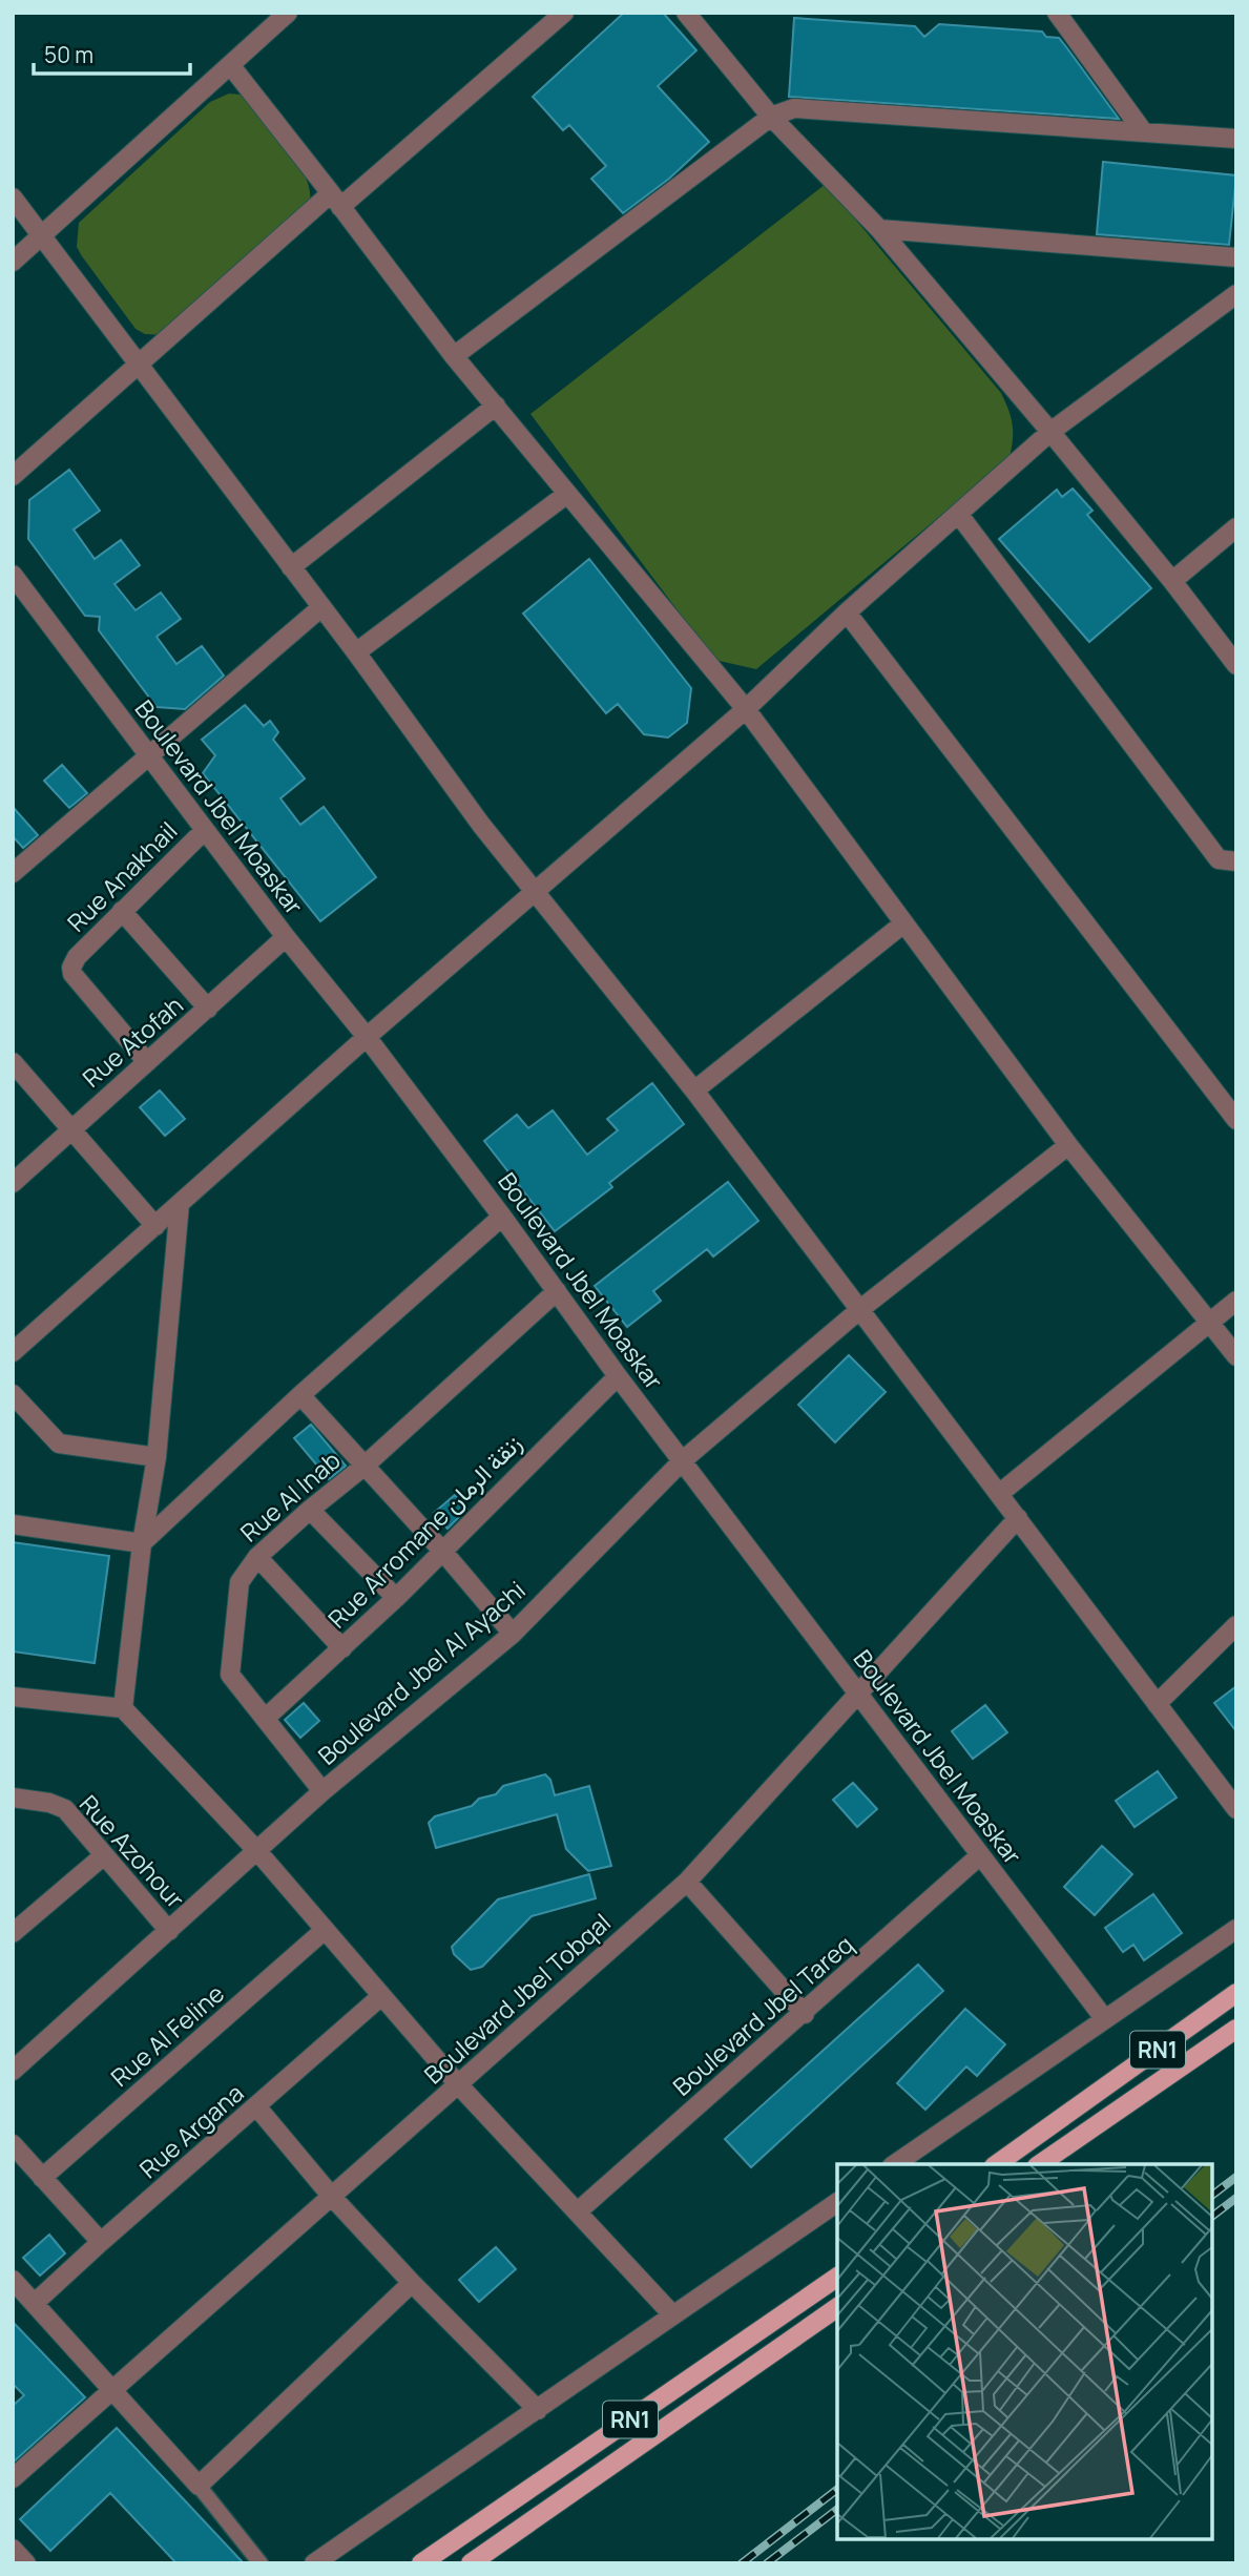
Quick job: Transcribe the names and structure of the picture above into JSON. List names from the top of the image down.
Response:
{
  "streets": {
    "main road": ["RN1"],
    "street": [
      "Boulevard Jbel Moaskar",
      "Rue Anakhail",
      "Rue Atofah",
      "Rue Al Inab",
      "Rue Arromane زنقة الرمان",
      "Boulevard Jbel Al Ayachi",
      "Rue Azohour",
      "Boulevard Jbel Tobqal",
      "Boulevard Jbel Tareq",
      "Rue Al Feline",
      "Rue Argana"
    ]
  },
  "crossings": [
    ["Boulevard Jbel Moaskar", "Rue Anakhail"],
    ["Boulevard Jbel Moaskar", "Rue Atofah"],
    ["Boulevard Jbel Moaskar", "Rue Al Inab"],
    ["Boulevard Jbel Moaskar", "Rue Arromane زنقة الرمان"],
    ["Boulevard Jbel Moaskar", "Boulevard Jbel Al Ayachi"],
    ["Boulevard Jbel Moaskar", "Boulevard Jbel Tobqal"],
    ["Boulevard Jbel Moaskar", "Boulevard Jbel Tareq"],
    ["Rue Anakhail", "Rue Atofah"],
    ["Rue Al Inab", "Rue Arromane زنقة الرمان"],
    ["Rue Al Inab", "Boulevard Jbel Al Ayachi"],
    ["Boulevard Jbel Al Ayachi", "Rue Azohour"]
  ],
  "scale_bar": "50 m"
}
